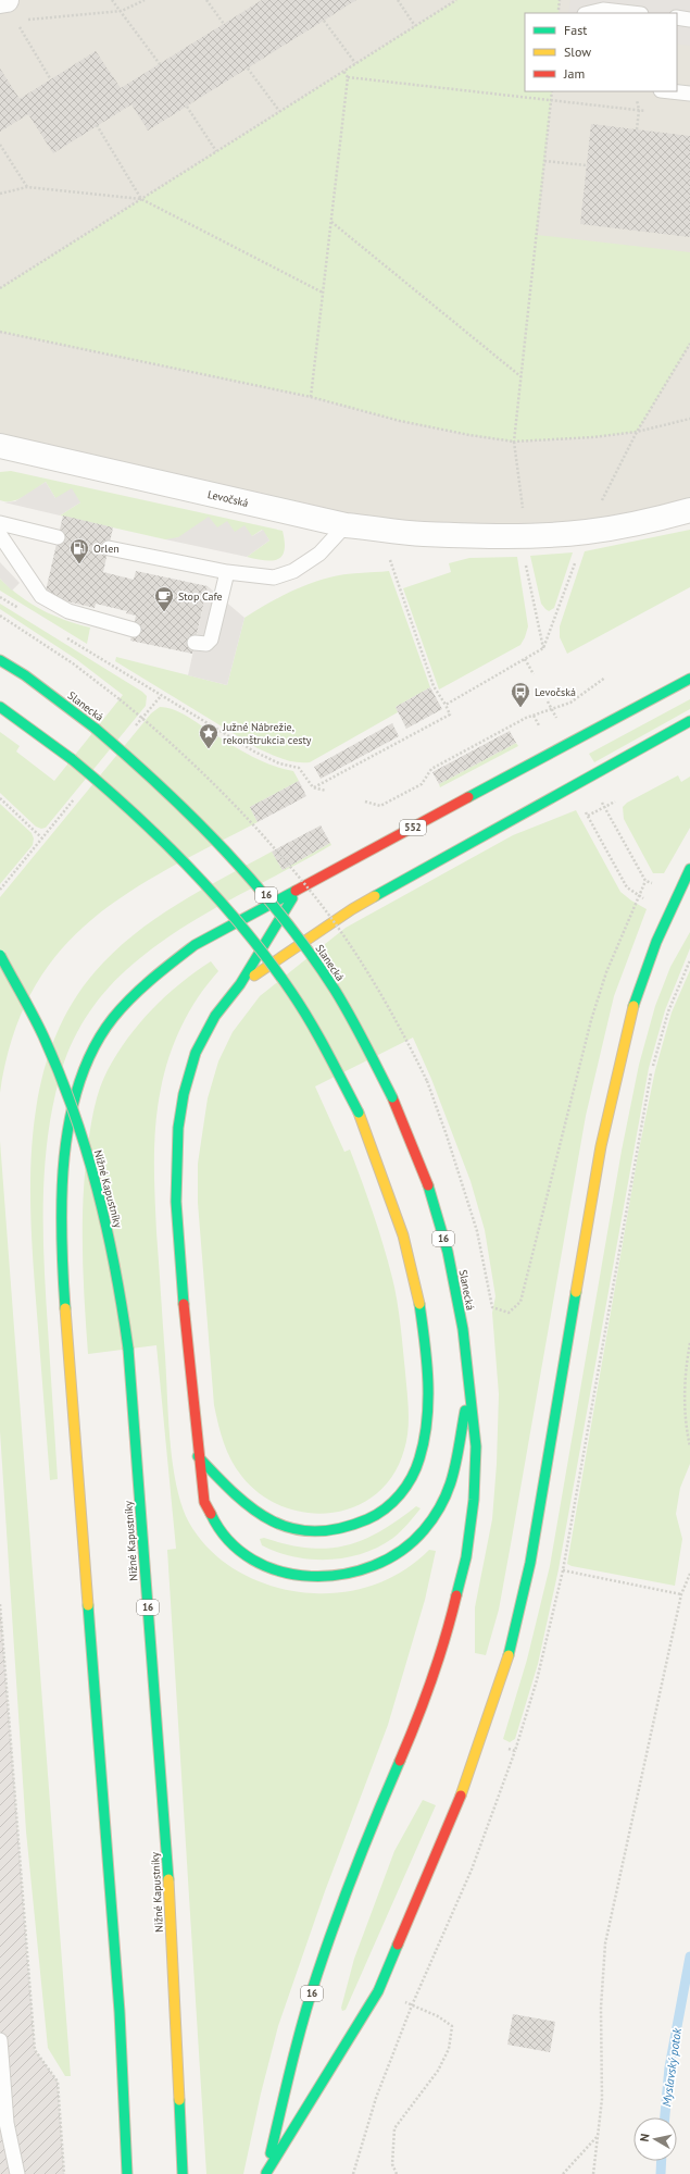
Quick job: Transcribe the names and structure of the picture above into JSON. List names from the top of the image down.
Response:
{
  "streets": {
    "highway": [
      "Slanecká",
      "552",
      "16",
      "Nižné Kapustníky"
    ],
    "street": ["Levočská"]
  },
  "crossings": [
    ["Slanecká", "16"]
  ],
  "water": ["Myslavský potok"],
  "places": {
    "fuel station": ["Orlen"],
    "cafe": ["Stop Cafe"],
    "bus stop": ["Levočská"],
    "place": ["Južné Nábrežie, rekonštrukcia cesty"]
  },
  "legend": ["Fast", "Slow", "Jam"],
  "north": "left"
}
